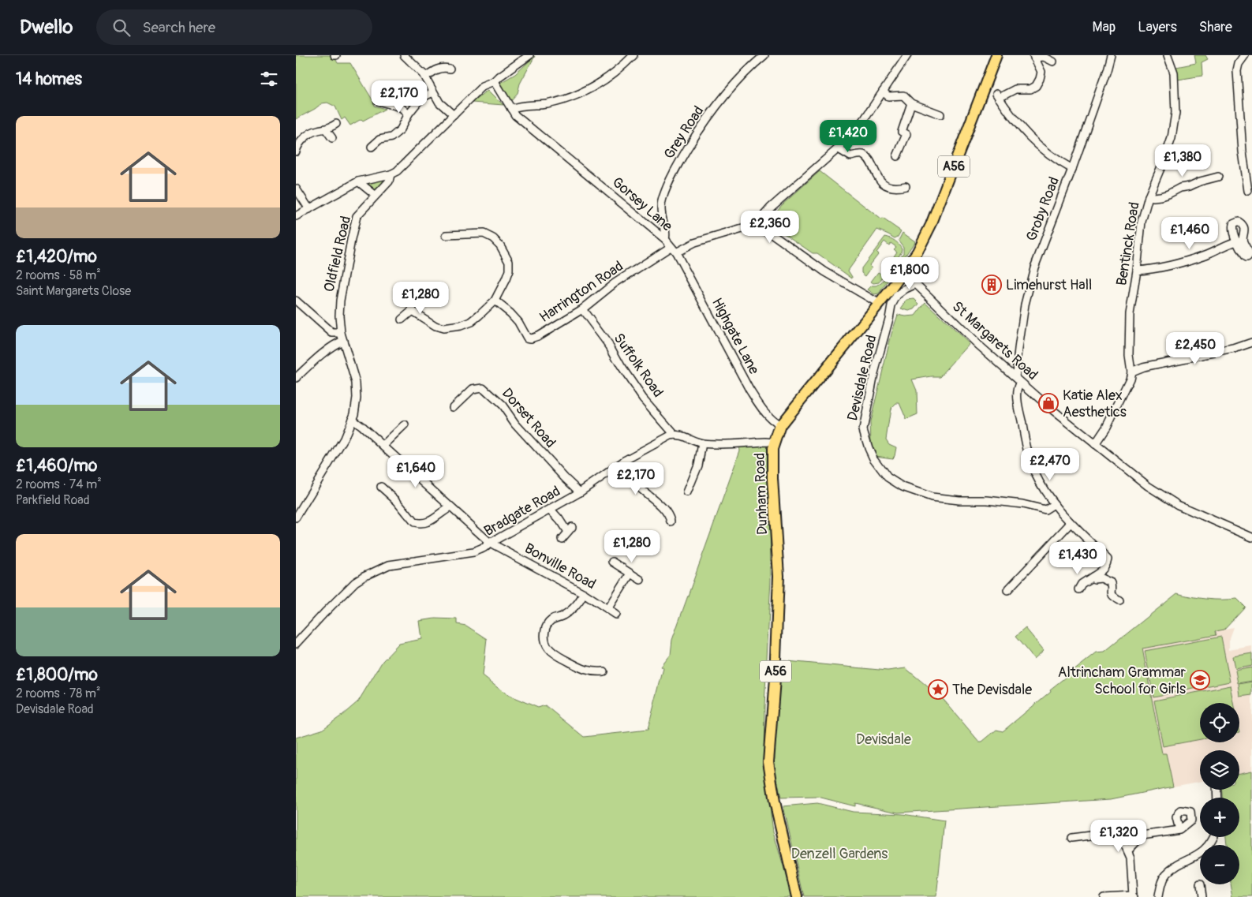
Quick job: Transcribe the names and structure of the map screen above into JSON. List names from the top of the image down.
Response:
{
  "streets": {
    "highway": ["A56", "Dunham Road"],
    "street": [
      "Grey Road",
      "Gorsey Lane",
      "Groby Road",
      "Bentinck Road",
      "Oldfield Road",
      "Harrington Road",
      "Highgate Lane",
      "St Margarets Road",
      "Suffolk Road",
      "Devisdale Road",
      "Dorset Road",
      "Bradgate Road",
      "Bonville Road"
    ]
  },
  "crossings": [
    ["Grey Road", "Gorsey Lane"],
    ["Gorsey Lane", "Oldfield Road"],
    ["Gorsey Lane", "Harrington Road"],
    ["Gorsey Lane", "Highgate Lane"],
    ["Groby Road", "St Margarets Road"],
    ["Oldfield Road", "Bonville Road"],
    ["Harrington Road", "Suffolk Road"],
    ["Highgate Lane", "Dunham Road"],
    ["St Margarets Road", "Devisdale Road"],
    ["St Margarets Road", "Dunham Road"],
    ["Suffolk Road", "Bradgate Road"],
    ["Dorset Road", "Bradgate Road"],
    ["Bradgate Road", "Bonville Road"]
  ],
  "parks": ["Devisdale", "Denzell Gardens"],
  "places": {
    "building": ["Limehurst Hall"],
    "shop": ["Katie Alex Aesthetics"],
    "school or university": ["Altrincham Grammar School for Girls"],
    "place": ["The Devisdale"]
  },
  "page": {
    "header": "Dwello",
    "search": "Search here",
    "nav": ["Map", "Layers", "Share"],
    "heading": "14 homes",
    "price": [
      "£2,170",
      "£1,420",
      "£1,380",
      "£2,360",
      "£1,460",
      "£1,800",
      "£1,280",
      "£2,450",
      "£2,470",
      "£1,640",
      "£2,170",
      "£1,280",
      "£1,430",
      "£1,320"
    ],
    "list": [
      {
        "name": "£1,420/mo",
        "note": "2 rooms · 58 m² · Saint Margarets Close"
      },
      {
        "name": "£1,460/mo",
        "note": "2 rooms · 74 m² · Parkfield Road"
      },
      {
        "name": "£1,800/mo",
        "note": "2 rooms · 78 m² · Devisdale Road"
      }
    ],
    "map_buttons": ["+", "−"]
  }
}
